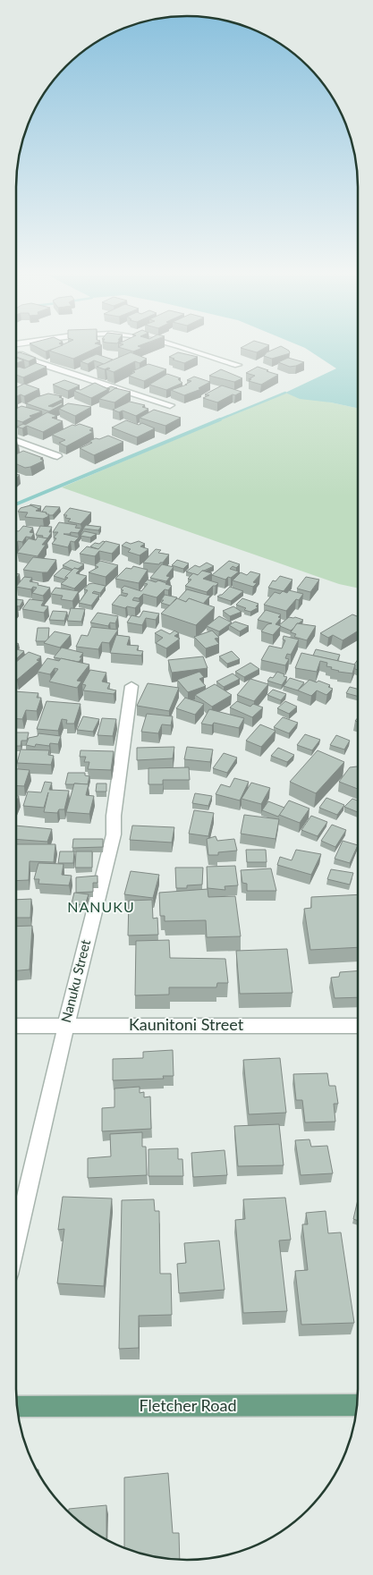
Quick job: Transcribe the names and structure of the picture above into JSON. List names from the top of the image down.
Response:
{
  "streets": {
    "main road": ["Fletcher Road"],
    "street": ["Nanuku Street", "Kaunitoni Street"]
  },
  "crossings": [
    ["Nanuku Street", "Kaunitoni Street"]
  ],
  "districts": ["NANUKU"]
}
